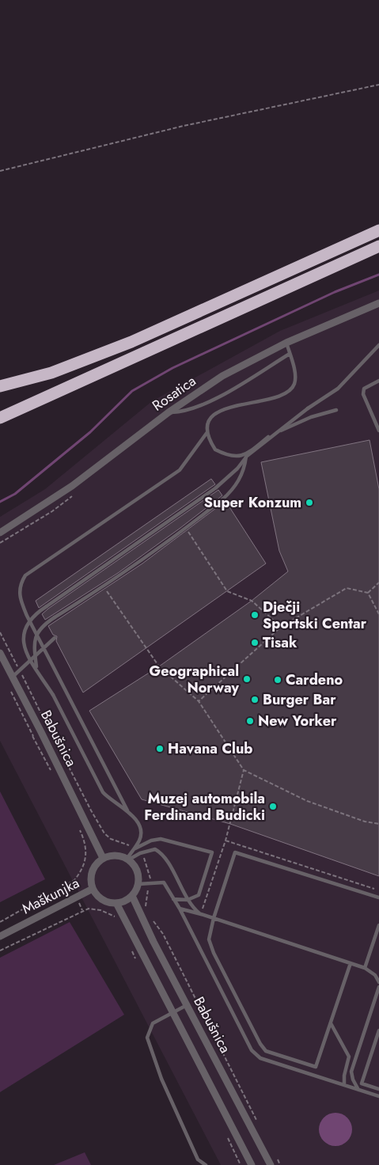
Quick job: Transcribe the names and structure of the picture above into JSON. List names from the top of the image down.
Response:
{
  "streets": {
    "street": ["Rosatica", "Babušnica", "Maškunjka"]
  },
  "crossings": [
    ["Babušnica", "Maškunjka"]
  ],
  "places": [
    "Super Konzum",
    "Dječji Sportski Centar",
    "Tisak",
    "Geographical Norway",
    "Cardeno",
    "Burger Bar",
    "New Yorker",
    "Havana Club",
    "Muzej automobila Ferdinand Budicki"
  ]
}
